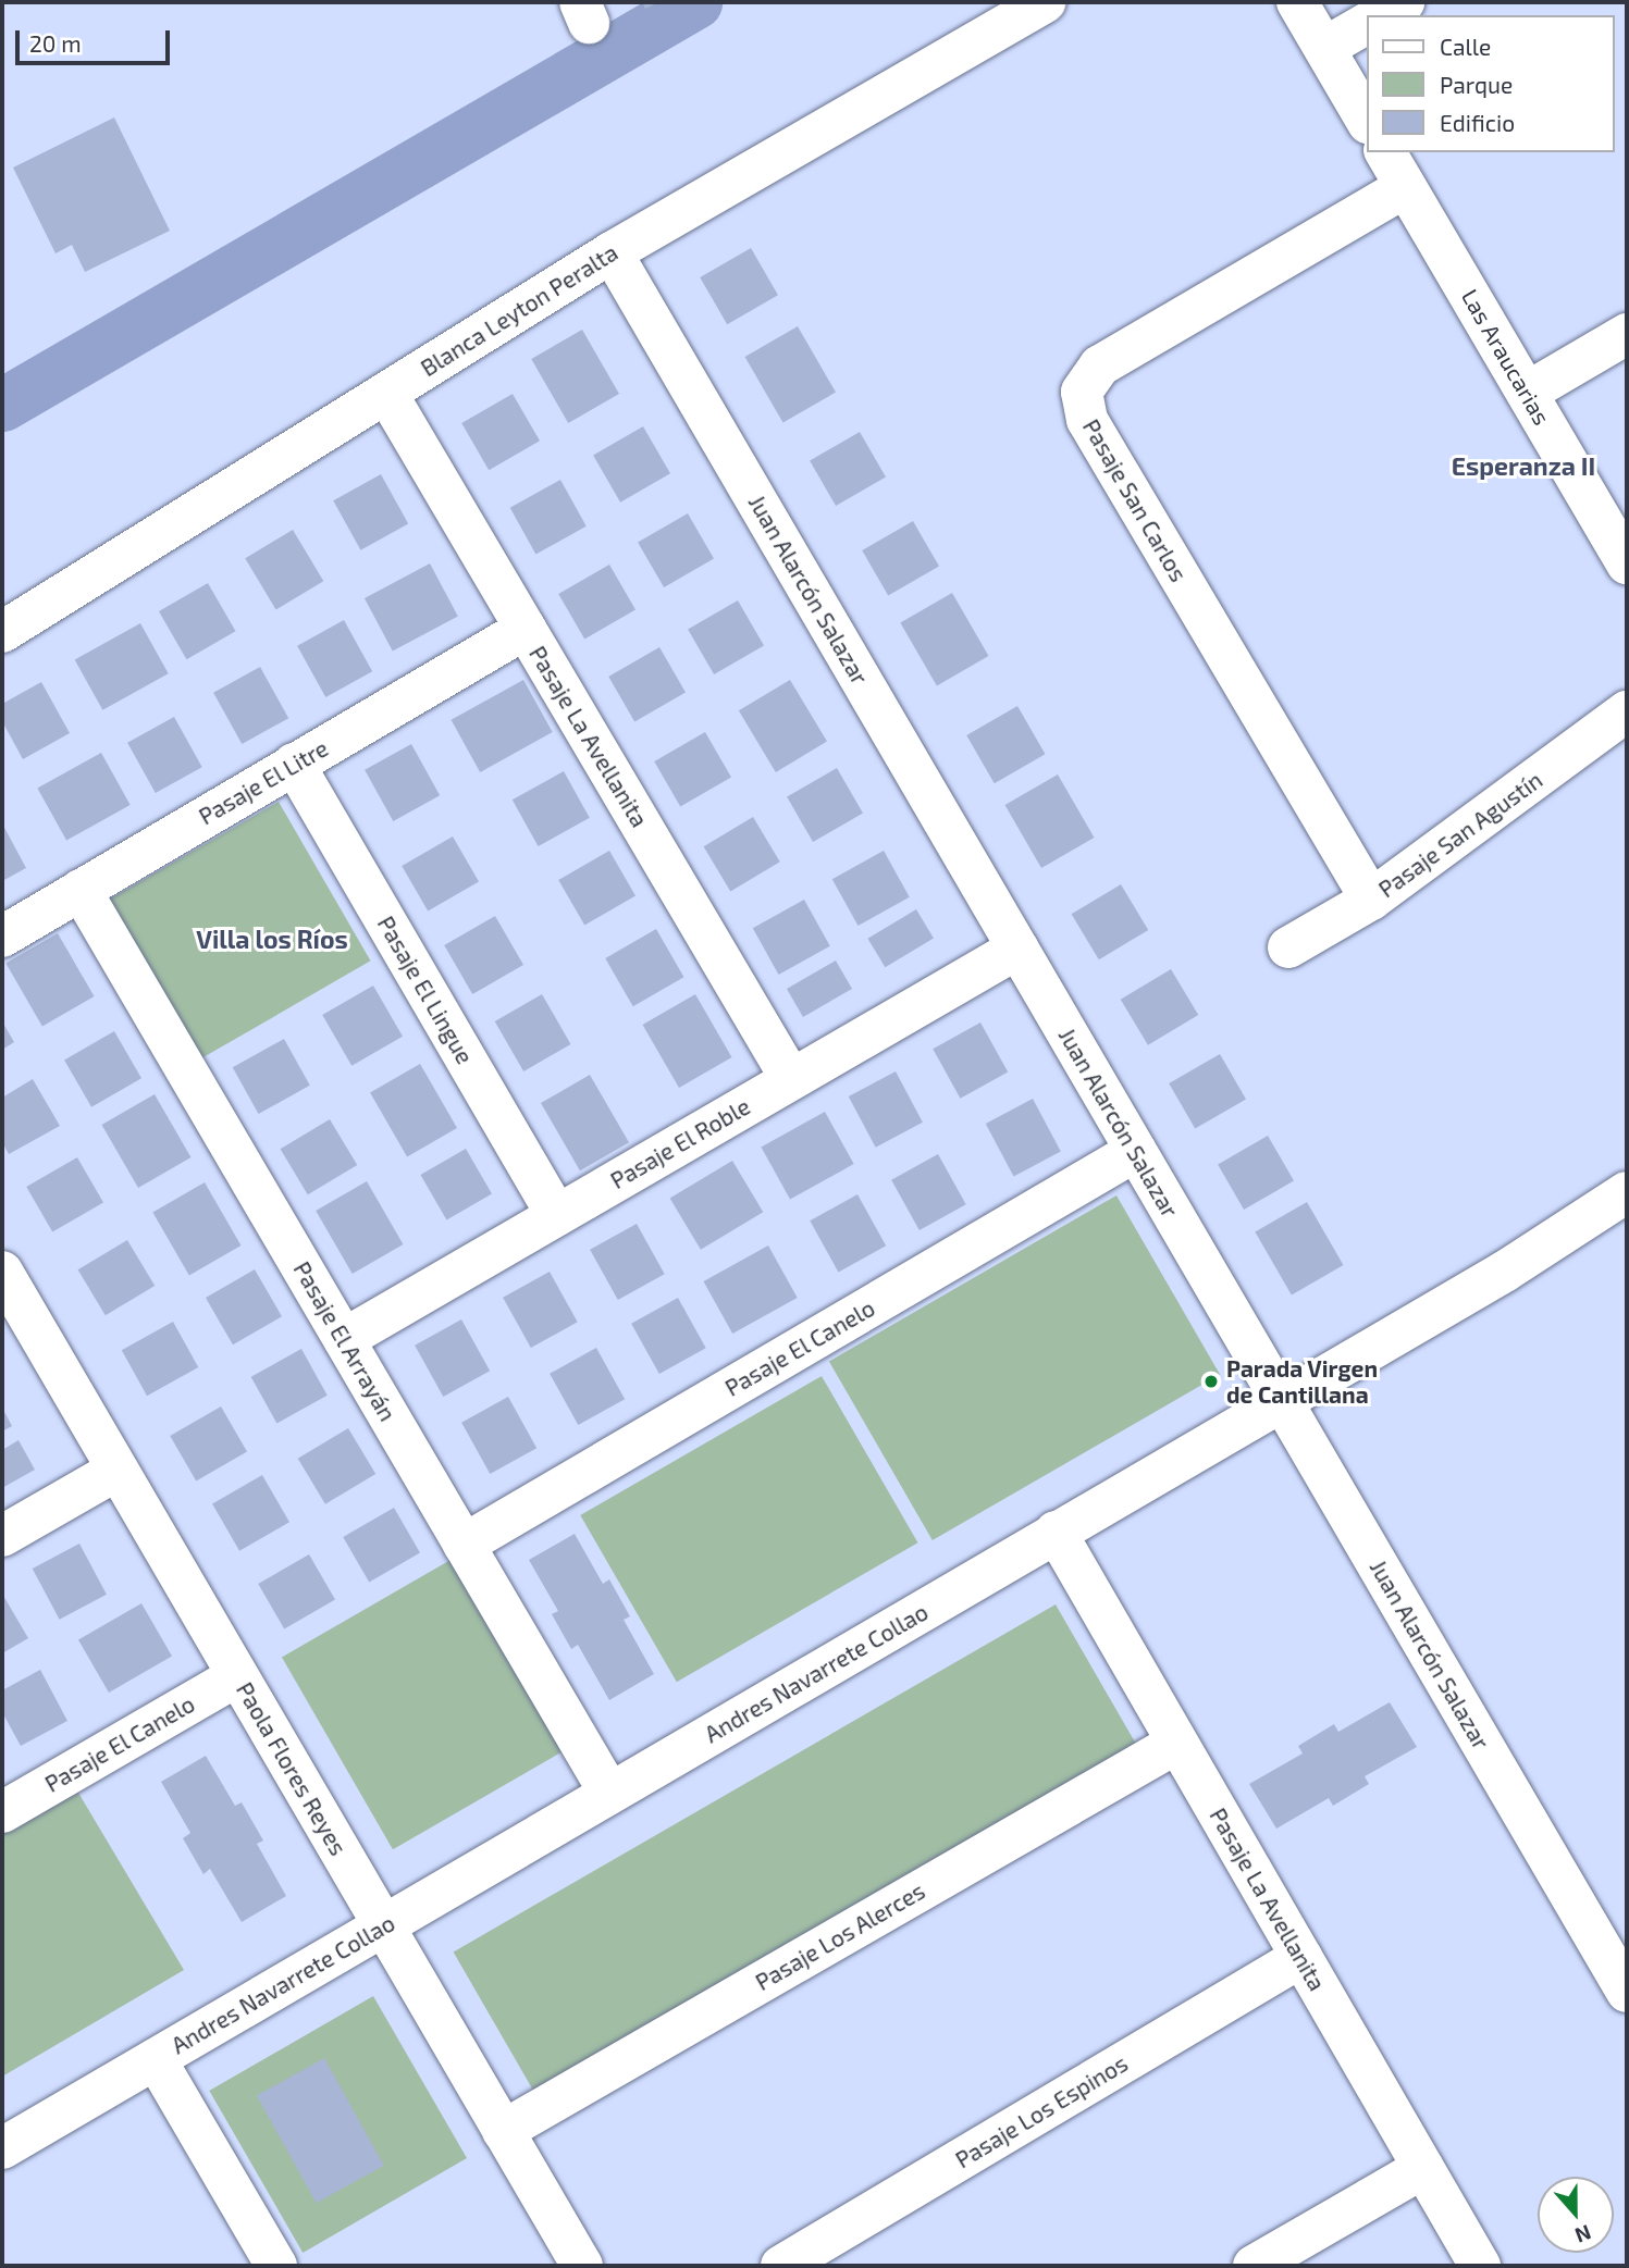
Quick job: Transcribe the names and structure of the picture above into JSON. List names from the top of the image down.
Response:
{
  "streets": {
    "street": [
      "Blanca Leyton Peralta",
      "Las Araucarias",
      "Pasaje San Carlos",
      "Juan Alarcón Salazar",
      "Pasaje La Avellanita",
      "Pasaje El Litre",
      "Pasaje San Agustín",
      "Pasaje El Lingue",
      "Pasaje El Roble",
      "Pasaje El Arrayán",
      "Pasaje El Canelo",
      "Andres Navarrete Collao",
      "Paola Flores Reyes",
      "Pasaje Los Alerces",
      "Pasaje Los Espinos"
    ]
  },
  "crossings": [
    ["Blanca Leyton Peralta", "Juan Alarcón Salazar"],
    ["Blanca Leyton Peralta", "Pasaje La Avellanita"],
    ["Las Araucarias", "Pasaje San Carlos"],
    ["Pasaje San Carlos", "Pasaje San Agustín"],
    ["Juan Alarcón Salazar", "Pasaje El Roble"],
    ["Juan Alarcón Salazar", "Pasaje El Canelo"],
    ["Juan Alarcón Salazar", "Andres Navarrete Collao"],
    ["Pasaje La Avellanita", "Pasaje El Litre"],
    ["Pasaje La Avellanita", "Pasaje El Roble"],
    ["Pasaje La Avellanita", "Andres Navarrete Collao"],
    ["Pasaje La Avellanita", "Pasaje Los Alerces"],
    ["Pasaje La Avellanita", "Pasaje Los Espinos"],
    ["Pasaje El Litre", "Pasaje El Lingue"],
    ["Pasaje El Litre", "Pasaje El Arrayán"],
    ["Pasaje El Lingue", "Pasaje El Roble"],
    ["Pasaje El Roble", "Pasaje El Arrayán"],
    ["Pasaje El Arrayán", "Pasaje El Canelo"],
    ["Pasaje El Arrayán", "Andres Navarrete Collao"],
    ["Pasaje El Canelo", "Paola Flores Reyes"],
    ["Andres Navarrete Collao", "Paola Flores Reyes"],
    ["Paola Flores Reyes", "Pasaje Los Alerces"]
  ],
  "districts": ["Esperanza II", "Villa los Ríos"],
  "places": ["Parada Virgen de Cantillana"],
  "legend": ["Calle", "Parque", "Edificio"],
  "scale_bar": "20 m",
  "north": "bottom"
}
